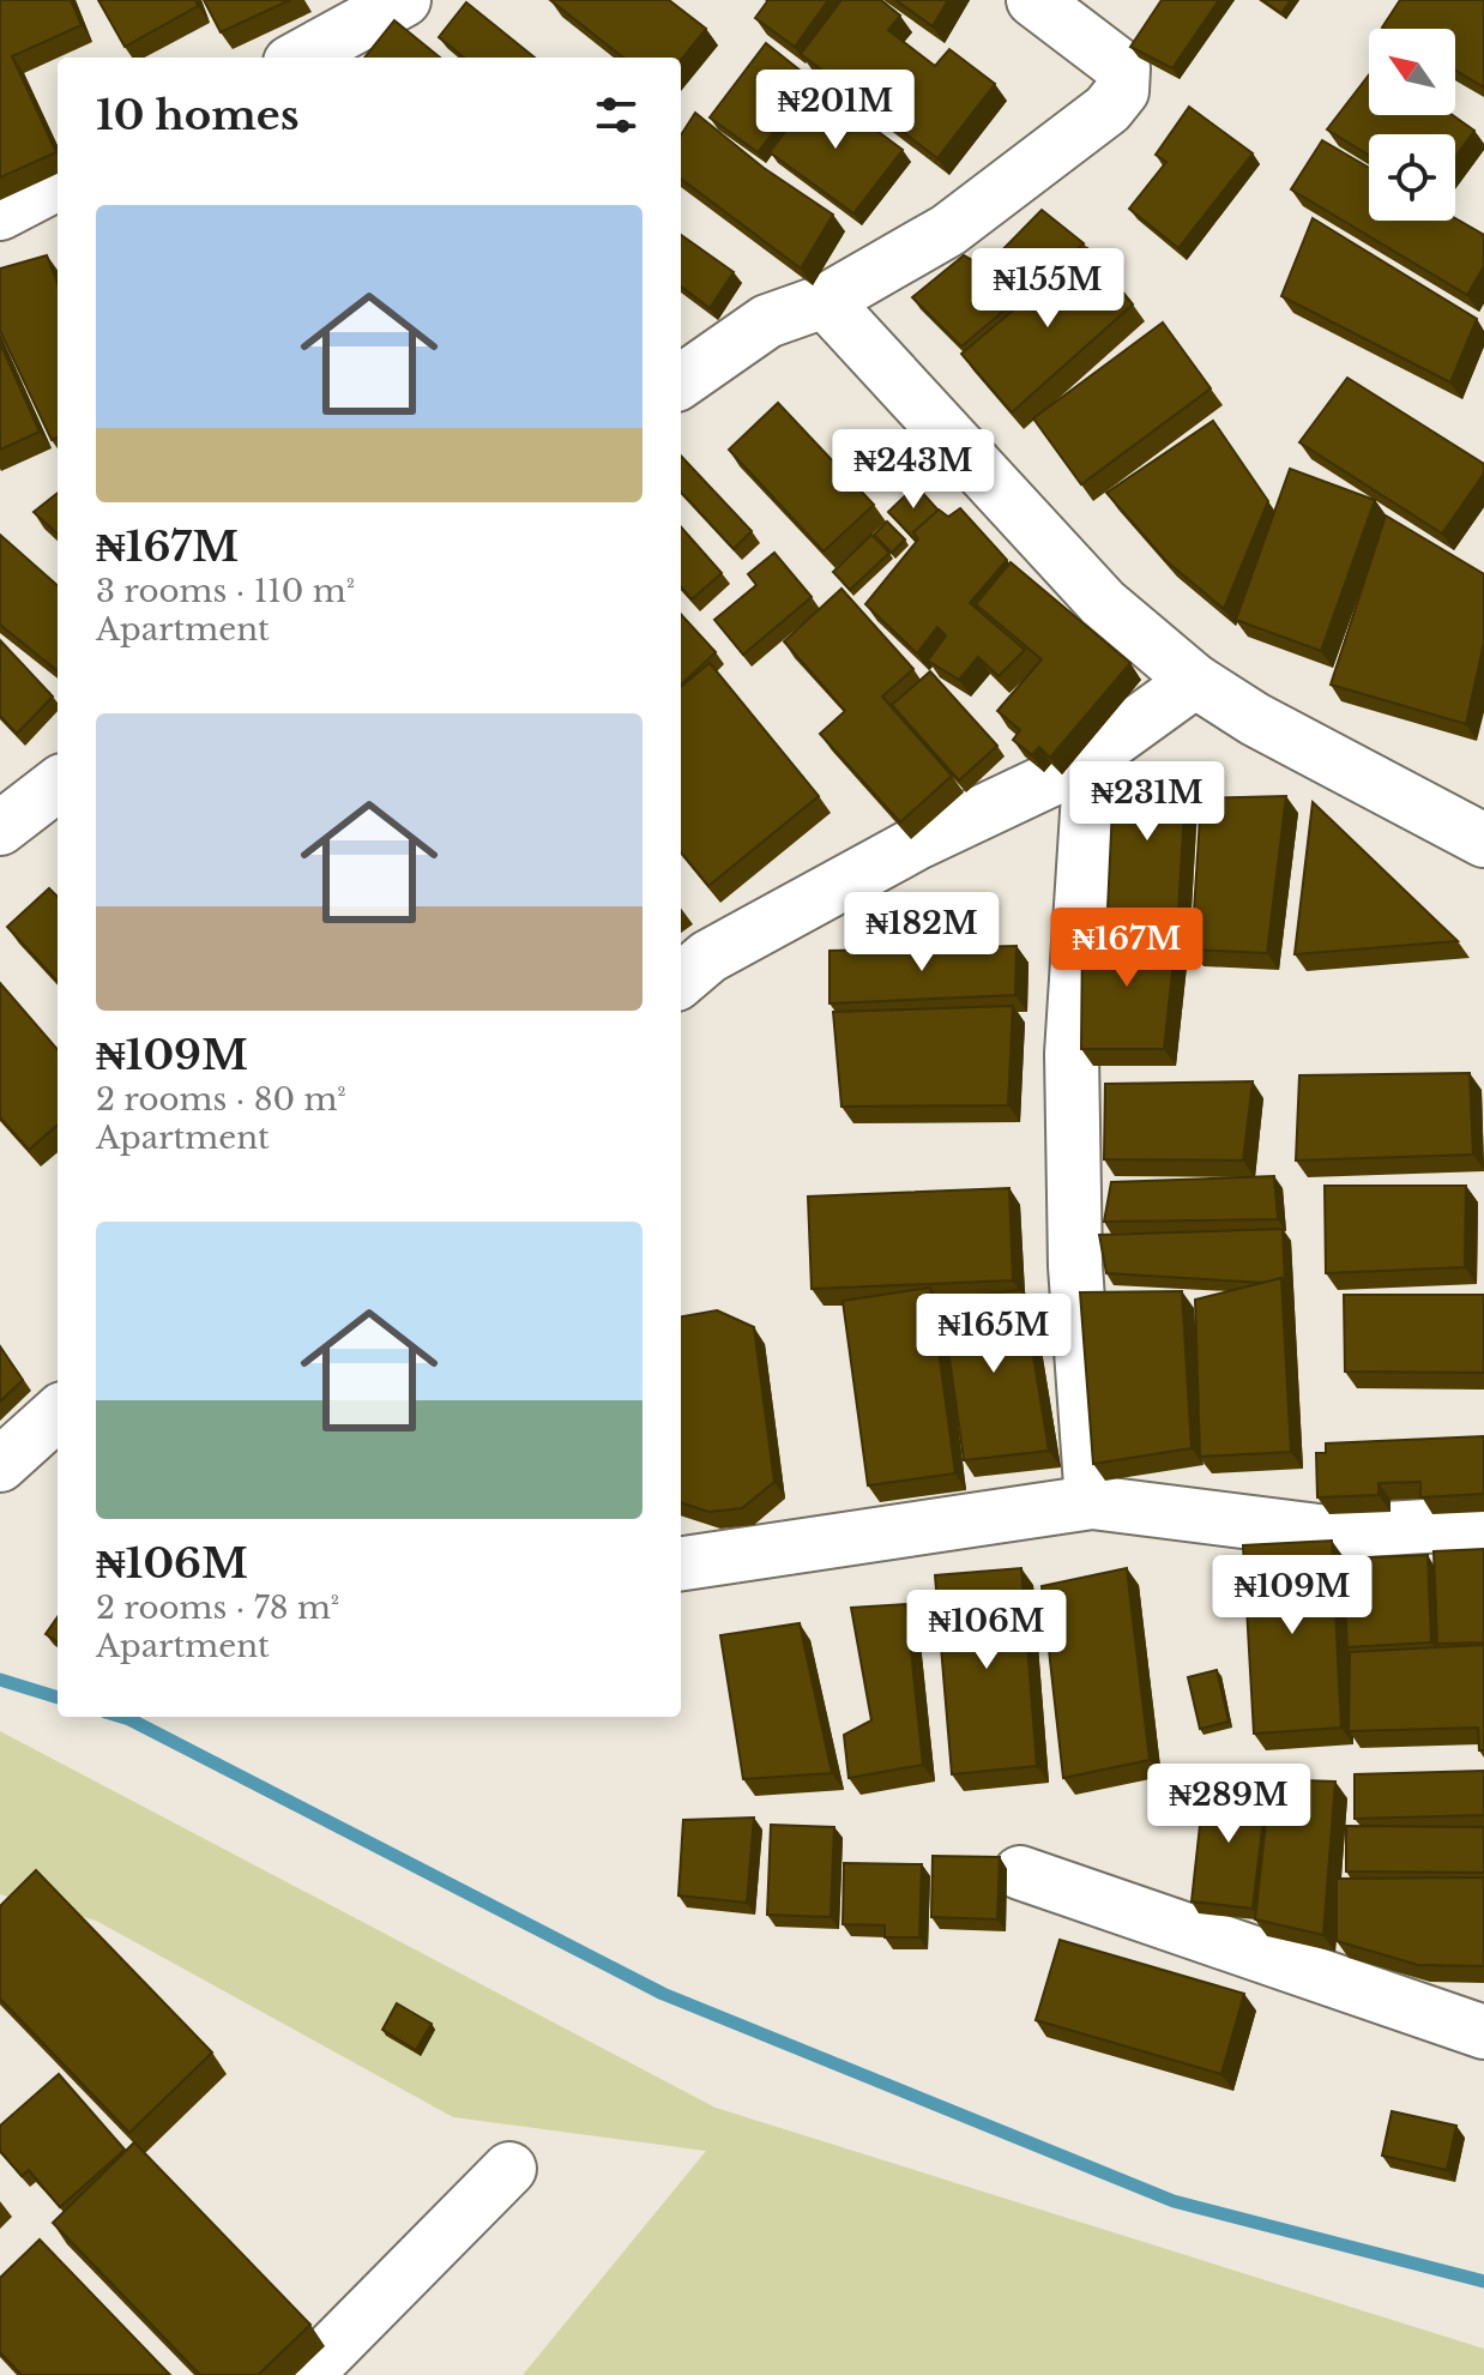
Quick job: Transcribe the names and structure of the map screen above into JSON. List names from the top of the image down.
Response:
{
  "north": "top left",
  "page": {
    "heading": "10 homes",
    "price": [
      "₦201M",
      "₦155M",
      "₦243M",
      "₦231M",
      "₦182M",
      "₦167M",
      "₦165M",
      "₦109M",
      "₦106M",
      "₦289M"
    ],
    "list": [
      {
        "name": "₦167M",
        "note": "3 rooms · 110 m² · Apartment"
      },
      {
        "name": "₦109M",
        "note": "2 rooms · 80 m² · Apartment"
      },
      {
        "name": "₦106M",
        "note": "2 rooms · 78 m² · Apartment"
      }
    ]
  }
}
